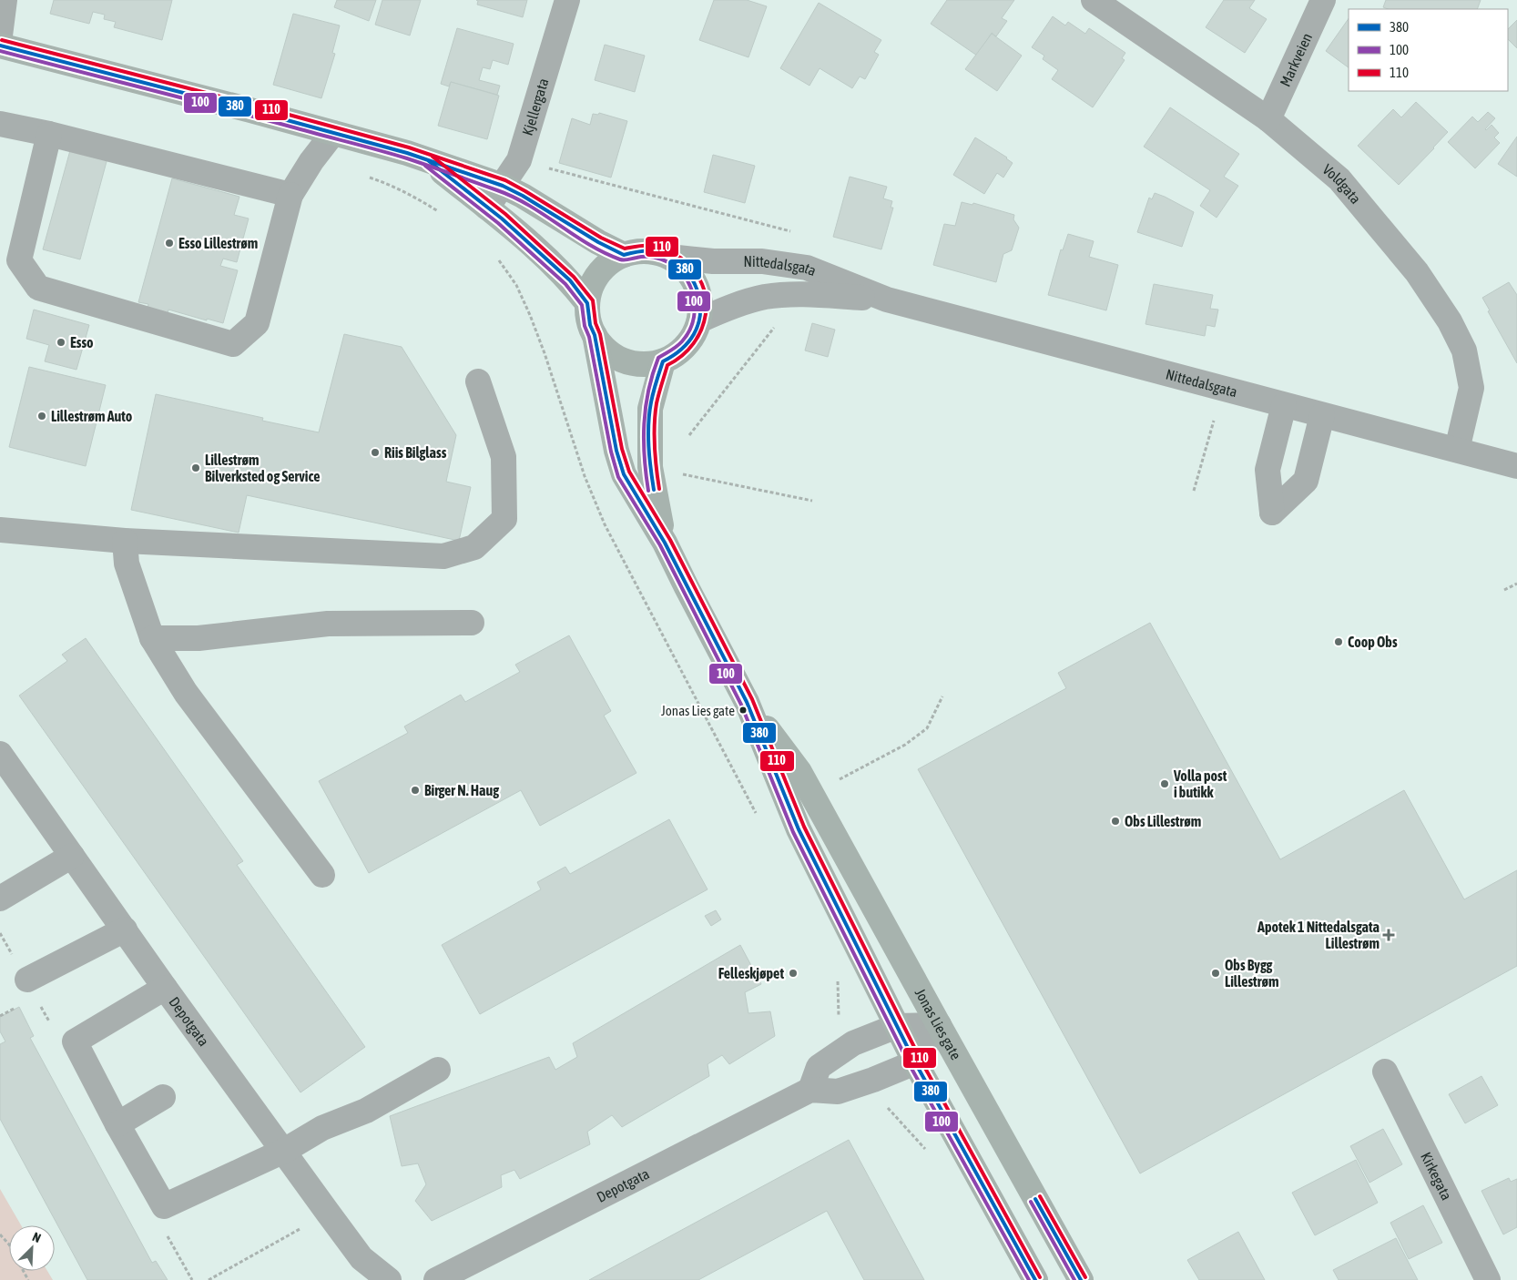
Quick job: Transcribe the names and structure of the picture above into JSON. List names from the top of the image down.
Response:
{
  "streets": {
    "main road": ["Jonas Lies gate"],
    "street": [
      "Markveien",
      "Kjellergata",
      "Voldgata",
      "Nittedalsgata",
      "Depotgata",
      "Kirkegata"
    ]
  },
  "crossings": [
    ["Markveien", "Voldgata"],
    ["Voldgata", "Nittedalsgata"],
    ["Nittedalsgata", "Jonas Lies gate"]
  ],
  "places": {
    "other": [
      "Esso Lillestrøm",
      "Esso",
      "Lillestrøm Auto",
      "Riis Bilglass",
      "Lillestrøm Bilverksted og Service",
      "Coop Obs",
      "Jonas Lies gate",
      "Volla post i butikk",
      "Birger N. Haug",
      "Obs Lillestrøm",
      "Felleskjøpet",
      "Obs Bygg Lillestrøm"
    ],
    "health": ["Apotek 1 Nittedalsgata Lillestrøm"]
  },
  "lines": ["transit line 110", "transit line 380", "transit line 100"],
  "legend": ["380", "100", "110"],
  "north": "top right"
}
